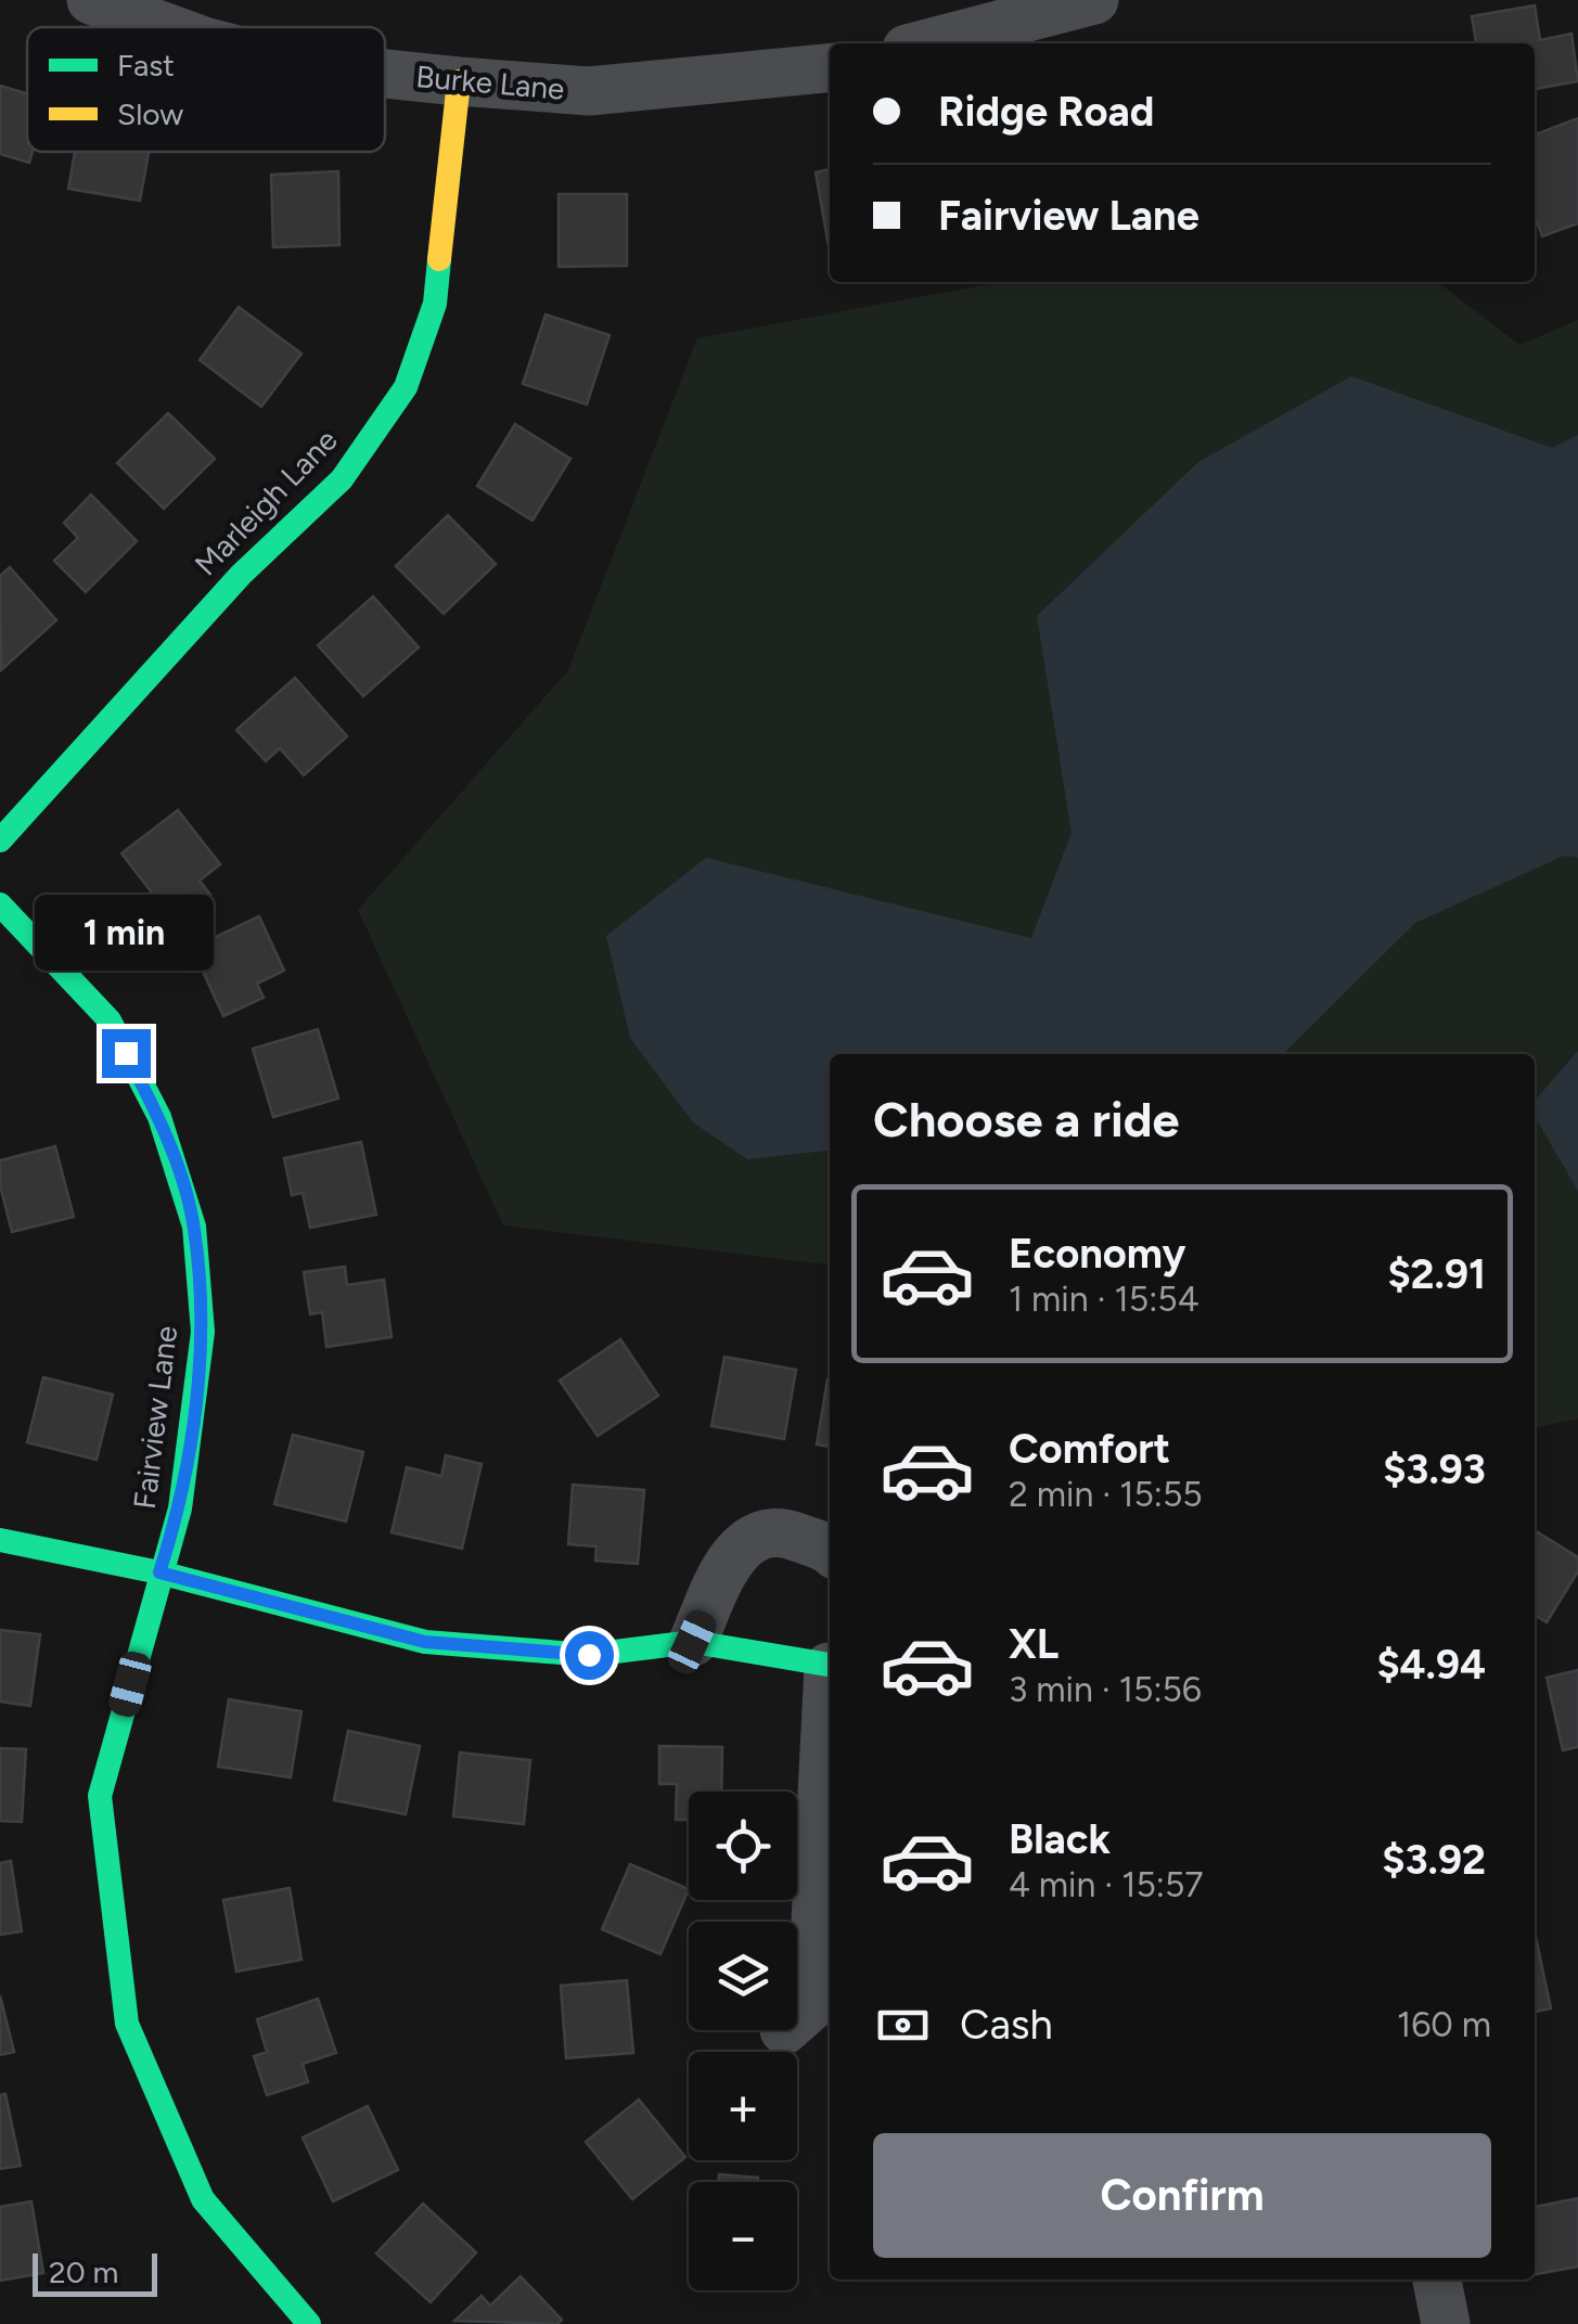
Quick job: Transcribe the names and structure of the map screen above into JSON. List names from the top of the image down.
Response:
{
  "streets": {
    "street": ["Burke Lane", "Marleigh Lane", "Fairview Lane"]
  },
  "crossings": [
    ["Burke Lane", "Marleigh Lane"]
  ],
  "legend": ["Fast", "Slow"],
  "scale_bar": "20 m",
  "page": {
    "banner": ["Ridge Road", "Fairview Lane"],
    "bubble": "1 min",
    "heading": "Choose a ride",
    "list": [
      {
        "name": "Economy",
        "note": "1 min · 15:54",
        "value": "$2.91"
      },
      {
        "name": "Comfort",
        "note": "2 min · 15:55",
        "value": "$3.93"
      },
      {
        "name": "XL",
        "note": "3 min · 15:56",
        "value": "$4.94"
      },
      {
        "name": "Black",
        "note": "4 min · 15:57",
        "value": "$3.92"
      }
    ],
    "map_buttons": ["+", "−"],
    "pay": ["Cash", "160 m"],
    "buttons": "Confirm",
    "scale": "20 m"
  }
}
